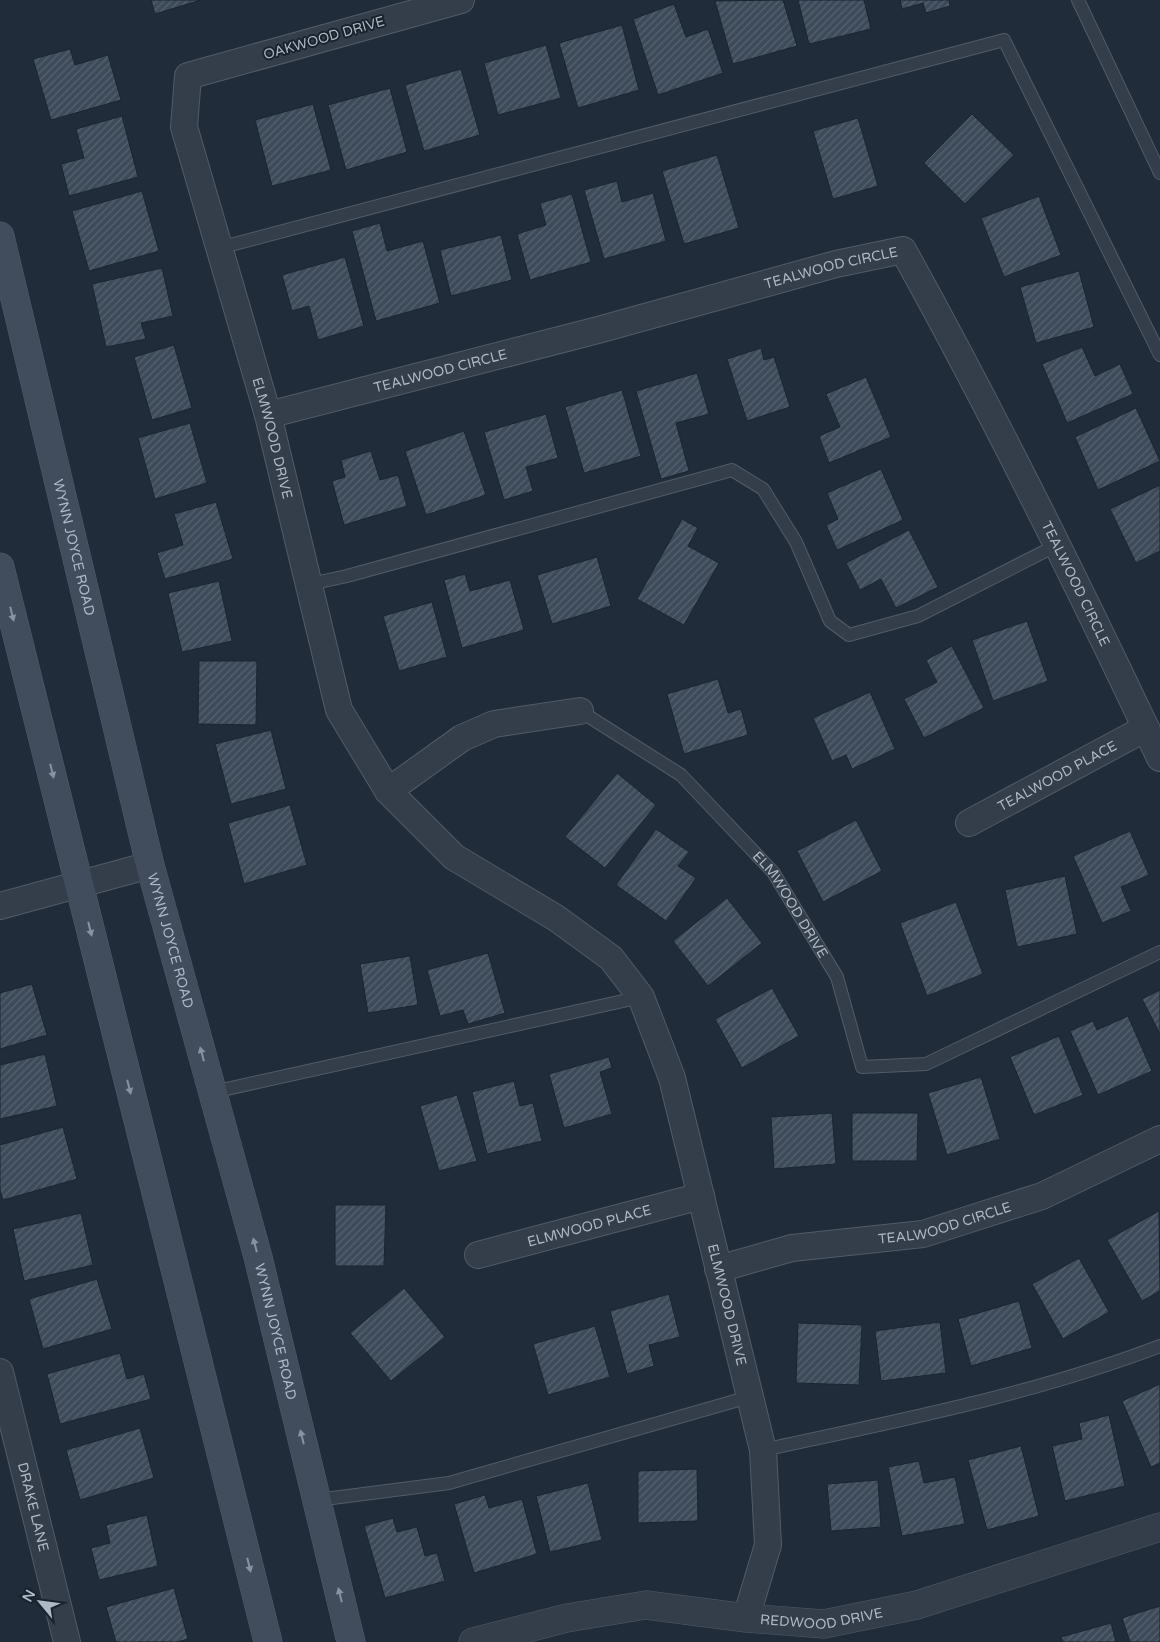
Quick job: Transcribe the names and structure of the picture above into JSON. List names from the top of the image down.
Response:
{
  "streets": {
    "main road": ["WYNN JOYCE ROAD"],
    "street": [
      "OAKWOOD DRIVE",
      "TEALWOOD CIRCLE",
      "ELMWOOD DRIVE",
      "TEALWOOD PLACE",
      "ELMWOOD PLACE",
      "DRAKE LANE",
      "REDWOOD DRIVE"
    ]
  },
  "crossings": [
    ["OAKWOOD DRIVE", "ELMWOOD DRIVE"],
    ["TEALWOOD CIRCLE", "ELMWOOD DRIVE"],
    ["TEALWOOD CIRCLE", "TEALWOOD PLACE"],
    ["ELMWOOD DRIVE", "ELMWOOD PLACE"],
    ["ELMWOOD DRIVE", "REDWOOD DRIVE"]
  ],
  "north": "top left"
}
